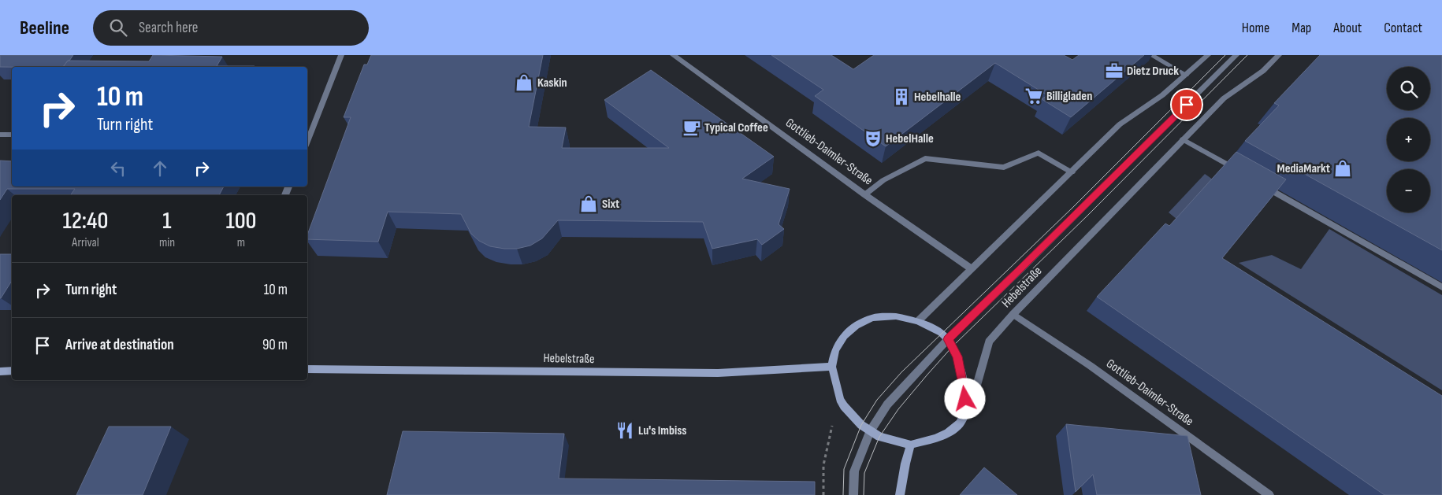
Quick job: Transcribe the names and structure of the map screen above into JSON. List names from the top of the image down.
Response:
{
  "streets": {
    "main road": ["Hebelstraße"],
    "street": ["Gottlieb-Daimler-Straße"]
  },
  "crossings": [
    ["Gottlieb-Daimler-Straße", "Hebelstraße"]
  ],
  "places": {
    "office": ["Dietz Druck"],
    "shop": ["Kaskin", "MediaMarkt", "Sixt"],
    "supermarket": ["Billigladen"],
    "building": ["Hebelhalle"],
    "cafe": ["Typical Coffee"],
    "theatre": ["HebelHalle"],
    "restaurant": ["Lu's Imbiss"]
  },
  "page": {
    "header": "Beeline",
    "search": "Search here",
    "nav": [
      "Home",
      "Map",
      "About",
      "Contact"
    ],
    "map_buttons": ["+", "−"],
    "turn": ["10 m", "Turn right"],
    "eta": [
      "12:40",
      "Arrival",
      "1",
      "min",
      "100",
      "m"
    ],
    "list": [
      {
        "name": "Turn right",
        "value": "10 m"
      },
      {
        "name": "Arrive at destination",
        "value": "90 m"
      }
    ]
  }
}
